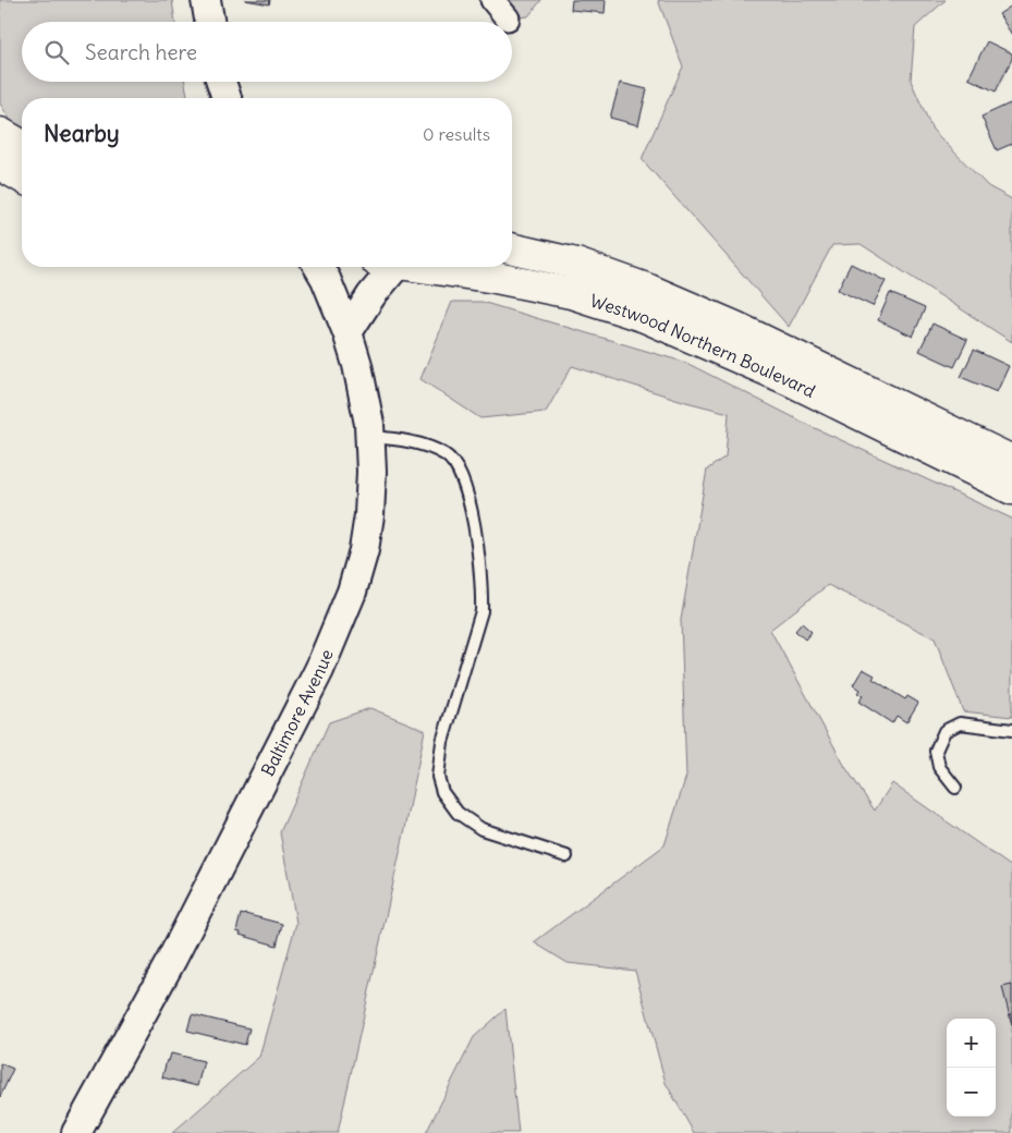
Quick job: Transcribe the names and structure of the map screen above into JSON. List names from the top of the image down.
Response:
{
  "streets": {
    "main road": ["Westwood Northern Boulevard"],
    "street": ["Baltimore Avenue"]
  },
  "page": {
    "search": "Search here",
    "heading": ["Nearby", "0 results"],
    "map_buttons": ["+", "−"]
  }
}
